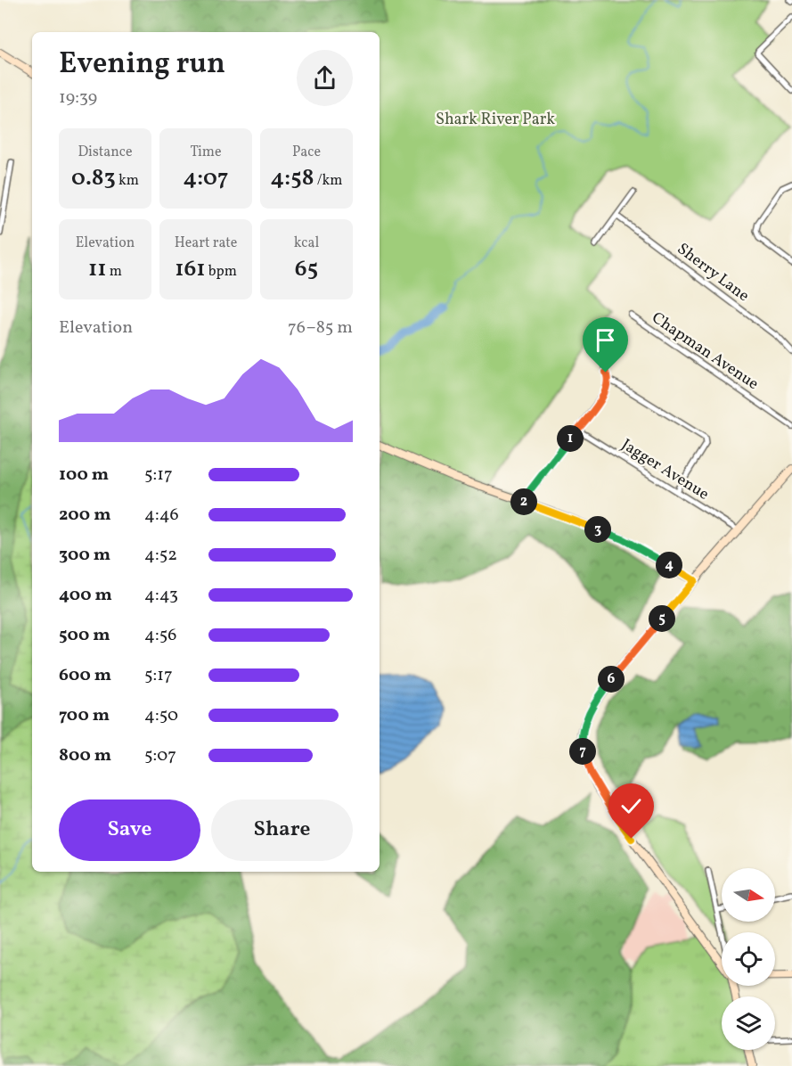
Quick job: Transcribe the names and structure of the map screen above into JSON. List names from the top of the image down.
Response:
{
  "streets": {
    "street": ["Sherry Lane", "Chapman Avenue", "Jagger Avenue"]
  },
  "parks": ["Shark River Park"],
  "north": "right",
  "page": {
    "heading": ["Evening run", "19:39"],
    "stats": [
      ["Distance", "0.83 km"],
      ["Time", "4:07"],
      ["Pace", "4:58 /km"],
      ["Elevation", "11 m"],
      ["Heart rate", "161 bpm"],
      ["kcal", "65"]
    ],
    "chart": ["Elevation", "76–85 m"],
    "pins": [
      "1",
      "2",
      "3",
      "4",
      "5",
      "6",
      "7"
    ],
    "list": [
      {
        "name": "100 m",
        "note": "5:17"
      },
      {
        "name": "200 m",
        "note": "4:46"
      },
      {
        "name": "300 m",
        "note": "4:52"
      },
      {
        "name": "400 m",
        "note": "4:43"
      },
      {
        "name": "500 m",
        "note": "4:56"
      },
      {
        "name": "600 m",
        "note": "5:17"
      },
      {
        "name": "700 m",
        "note": "4:50"
      },
      {
        "name": "800 m",
        "note": "5:07"
      }
    ],
    "buttons": ["Save", "Share"]
  }
}
